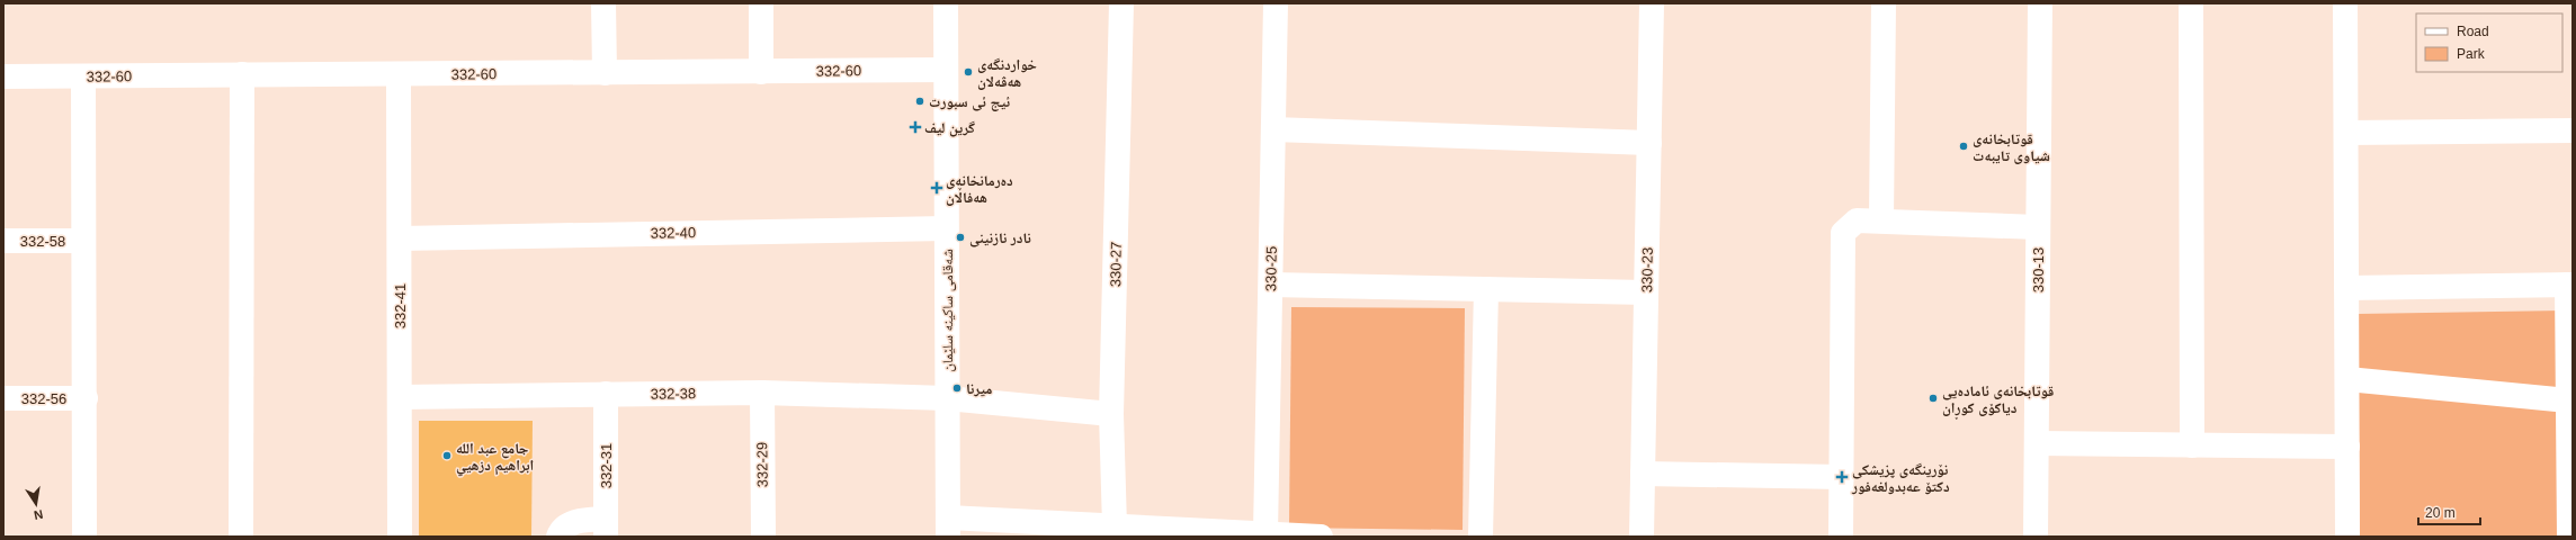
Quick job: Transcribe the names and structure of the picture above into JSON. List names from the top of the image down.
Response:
{
  "streets": {
    "street": [
      "332-60",
      "332-40",
      "332-58",
      "330-27",
      "330-25",
      "330-23",
      "330-13",
      "332-41",
      "شەقامی ساکینە سلێمان",
      "332-38",
      "332-56",
      "332-29",
      "332-31"
    ]
  },
  "crossings": [
    ["332-60", "332-41"],
    ["332-60", "شەقامی ساکینە سلێمان"],
    ["332-40", "332-41"],
    ["332-40", "شەقامی ساکینە سلێمان"],
    ["330-27", "332-38"],
    ["332-41", "332-38"],
    ["شەقامی ساکینە سلێمان", "332-38"],
    ["332-38", "332-29"],
    ["332-38", "332-31"]
  ],
  "places": {
    "other": [
      "خواردنگەی هەڤەلان",
      "ئیج ئی سبورت",
      "قوتابخانەی شیاوی تایبەت",
      "نادر نازنینی",
      "ميرنا",
      "قوتابخانەی ئامادەیی دیاکۆی کوڕان",
      "جامع عبد الله ابراهيم دزهيي"
    ],
    "health": ["گرین لیف", "دەرمانخانەی هەفاڵان", "نۆرینگەی پزیشکی دکتۆ عەبدولغەفور"]
  },
  "legend": ["Road", "Park"],
  "scale_bar": "20 m",
  "north": "bottom"
}
